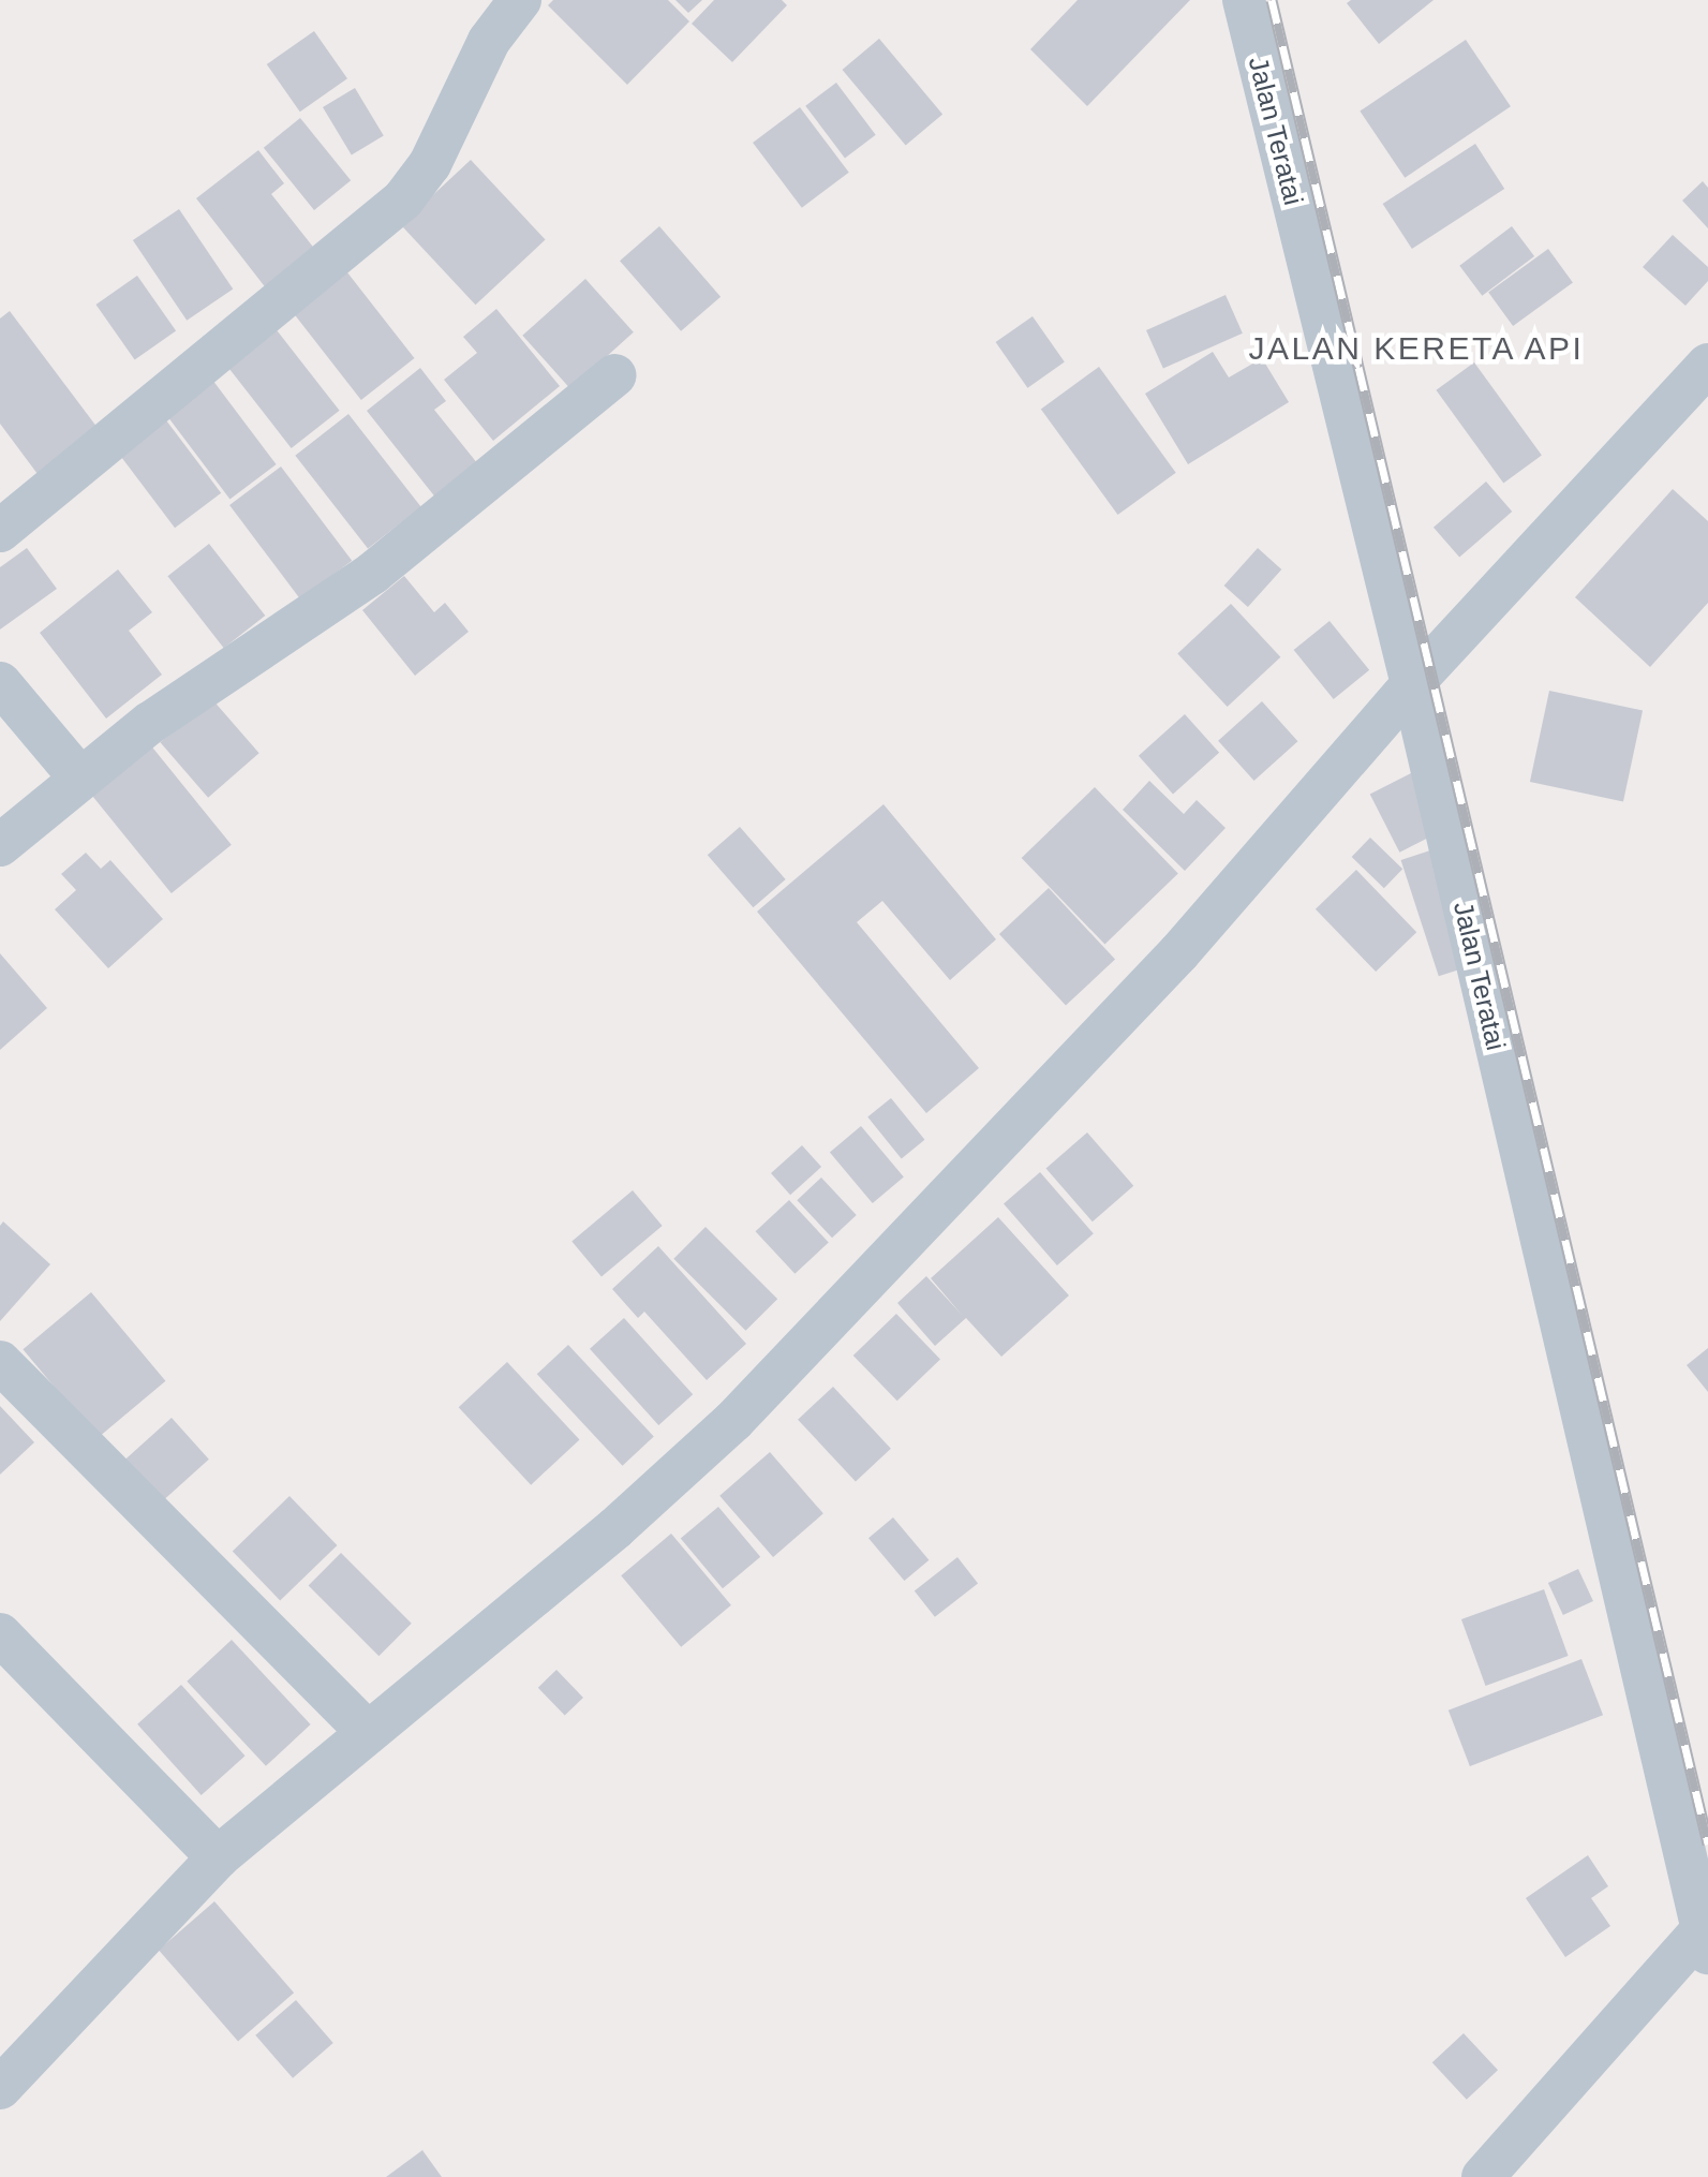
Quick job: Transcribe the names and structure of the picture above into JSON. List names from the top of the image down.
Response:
{
  "streets": {
    "street": ["Jalan Teratai"]
  },
  "districts": ["JALAN KERETA API"]
}
